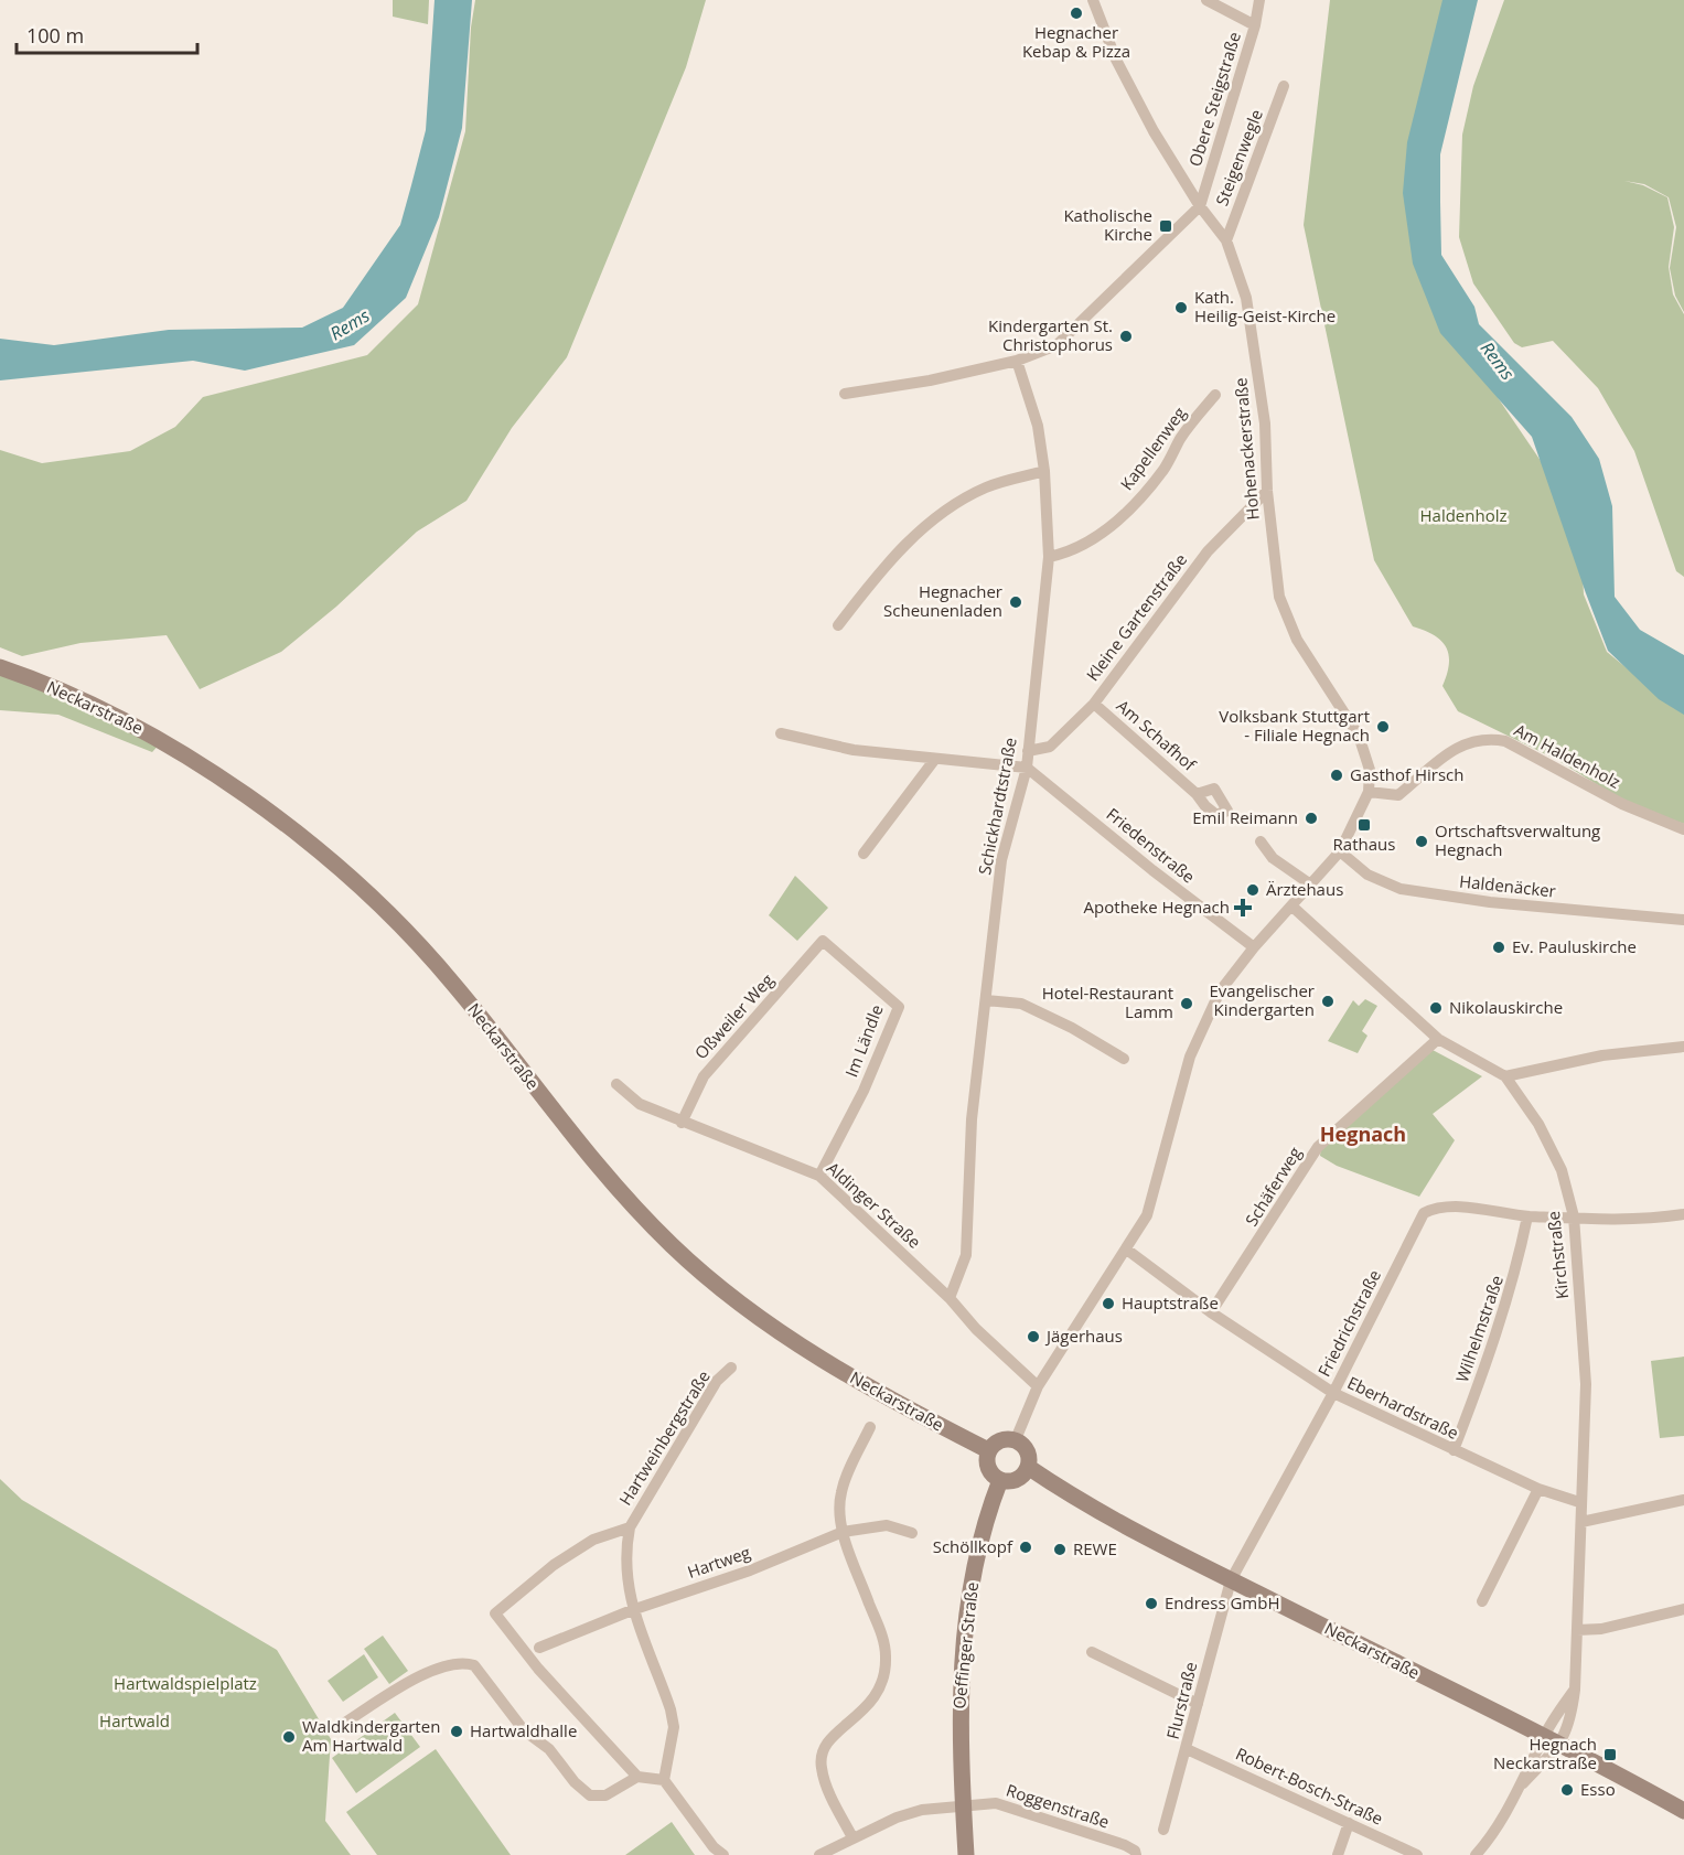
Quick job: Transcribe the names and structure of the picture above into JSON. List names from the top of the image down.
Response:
{
  "streets": {
    "main road": ["Neckarstraße", "Oeffinger Straße"],
    "street": [
      "Obere Steigstraße",
      "Steigenwegle",
      "Kapellenweg",
      "Hohenackerstraße",
      "Kleine Gartenstraße",
      "Am Schafhof",
      "Am Haldenholz",
      "Schickhardtstraße",
      "Friedenstraße",
      "Haldenäcker",
      "Oßweiler Weg",
      "Im Ländle",
      "Schäferweg",
      "Aldinger Straße",
      "Kirchstraße",
      "Friedrichstraße",
      "Wilhelmstraße",
      "Eberhardstraße",
      "Hartweinbergstraße",
      "Hartweg",
      "Flurstraße",
      "Robert-Bosch-Straße",
      "Roggenstraße"
    ]
  },
  "crossings": [
    ["Obere Steigstraße", "Hohenackerstraße"],
    ["Steigenwegle", "Hohenackerstraße"],
    ["Kapellenweg", "Schickhardtstraße"],
    ["Hohenackerstraße", "Kleine Gartenstraße"],
    ["Hohenackerstraße", "Am Haldenholz"],
    ["Kleine Gartenstraße", "Am Schafhof"],
    ["Kleine Gartenstraße", "Schickhardtstraße"],
    ["Neckarstraße", "Kirchstraße"],
    ["Neckarstraße", "Friedrichstraße"],
    ["Neckarstraße", "Oeffinger Straße"],
    ["Neckarstraße", "Flurstraße"],
    ["Schickhardtstraße", "Friedenstraße"],
    ["Schickhardtstraße", "Aldinger Straße"],
    ["Oßweiler Weg", "Im Ländle"],
    ["Oßweiler Weg", "Aldinger Straße"],
    ["Im Ländle", "Aldinger Straße"],
    ["Schäferweg", "Kirchstraße"],
    ["Schäferweg", "Eberhardstraße"],
    ["Kirchstraße", "Friedrichstraße"],
    ["Kirchstraße", "Eberhardstraße"],
    ["Friedrichstraße", "Wilhelmstraße"],
    ["Friedrichstraße", "Eberhardstraße"],
    ["Friedrichstraße", "Flurstraße"],
    ["Wilhelmstraße", "Eberhardstraße"],
    ["Hartweinbergstraße", "Hartweg"],
    ["Oeffinger Straße", "Roggenstraße"],
    ["Flurstraße", "Robert-Bosch-Straße"]
  ],
  "districts": ["Hegnach"],
  "water": ["Rems"],
  "parks": ["Haldenholz", "Hartwaldspielplatz", "Hartwald"],
  "places": {
    "other": [
      "Hegnacher Kebap & Pizza",
      "Kath. Heilig-Geist-Kirche",
      "Kindergarten St. Christophorus",
      "Hegnacher Scheunenladen",
      "Volksbank Stuttgart - Filiale Hegnach",
      "Gasthof Hirsch",
      "Emil Reimann",
      "Ortschaftsverwaltung Hegnach",
      "Ärztehaus",
      "Ev. Pauluskirche",
      "Evangelischer Kindergarten",
      "Hotel-Restaurant Lamm",
      "Nikolauskirche",
      "Hauptstraße",
      "Jägerhaus",
      "Schöllkopf",
      "REWE",
      "Endress GmbH",
      "Hartwaldhalle",
      "Waldkindergarten Am Hartwald",
      "Esso"
    ],
    "transit": ["Katholische Kirche", "Rathaus", "Hegnach Neckarstraße"],
    "health": ["Apotheke Hegnach"]
  },
  "scale_bar": "100 m"
}
